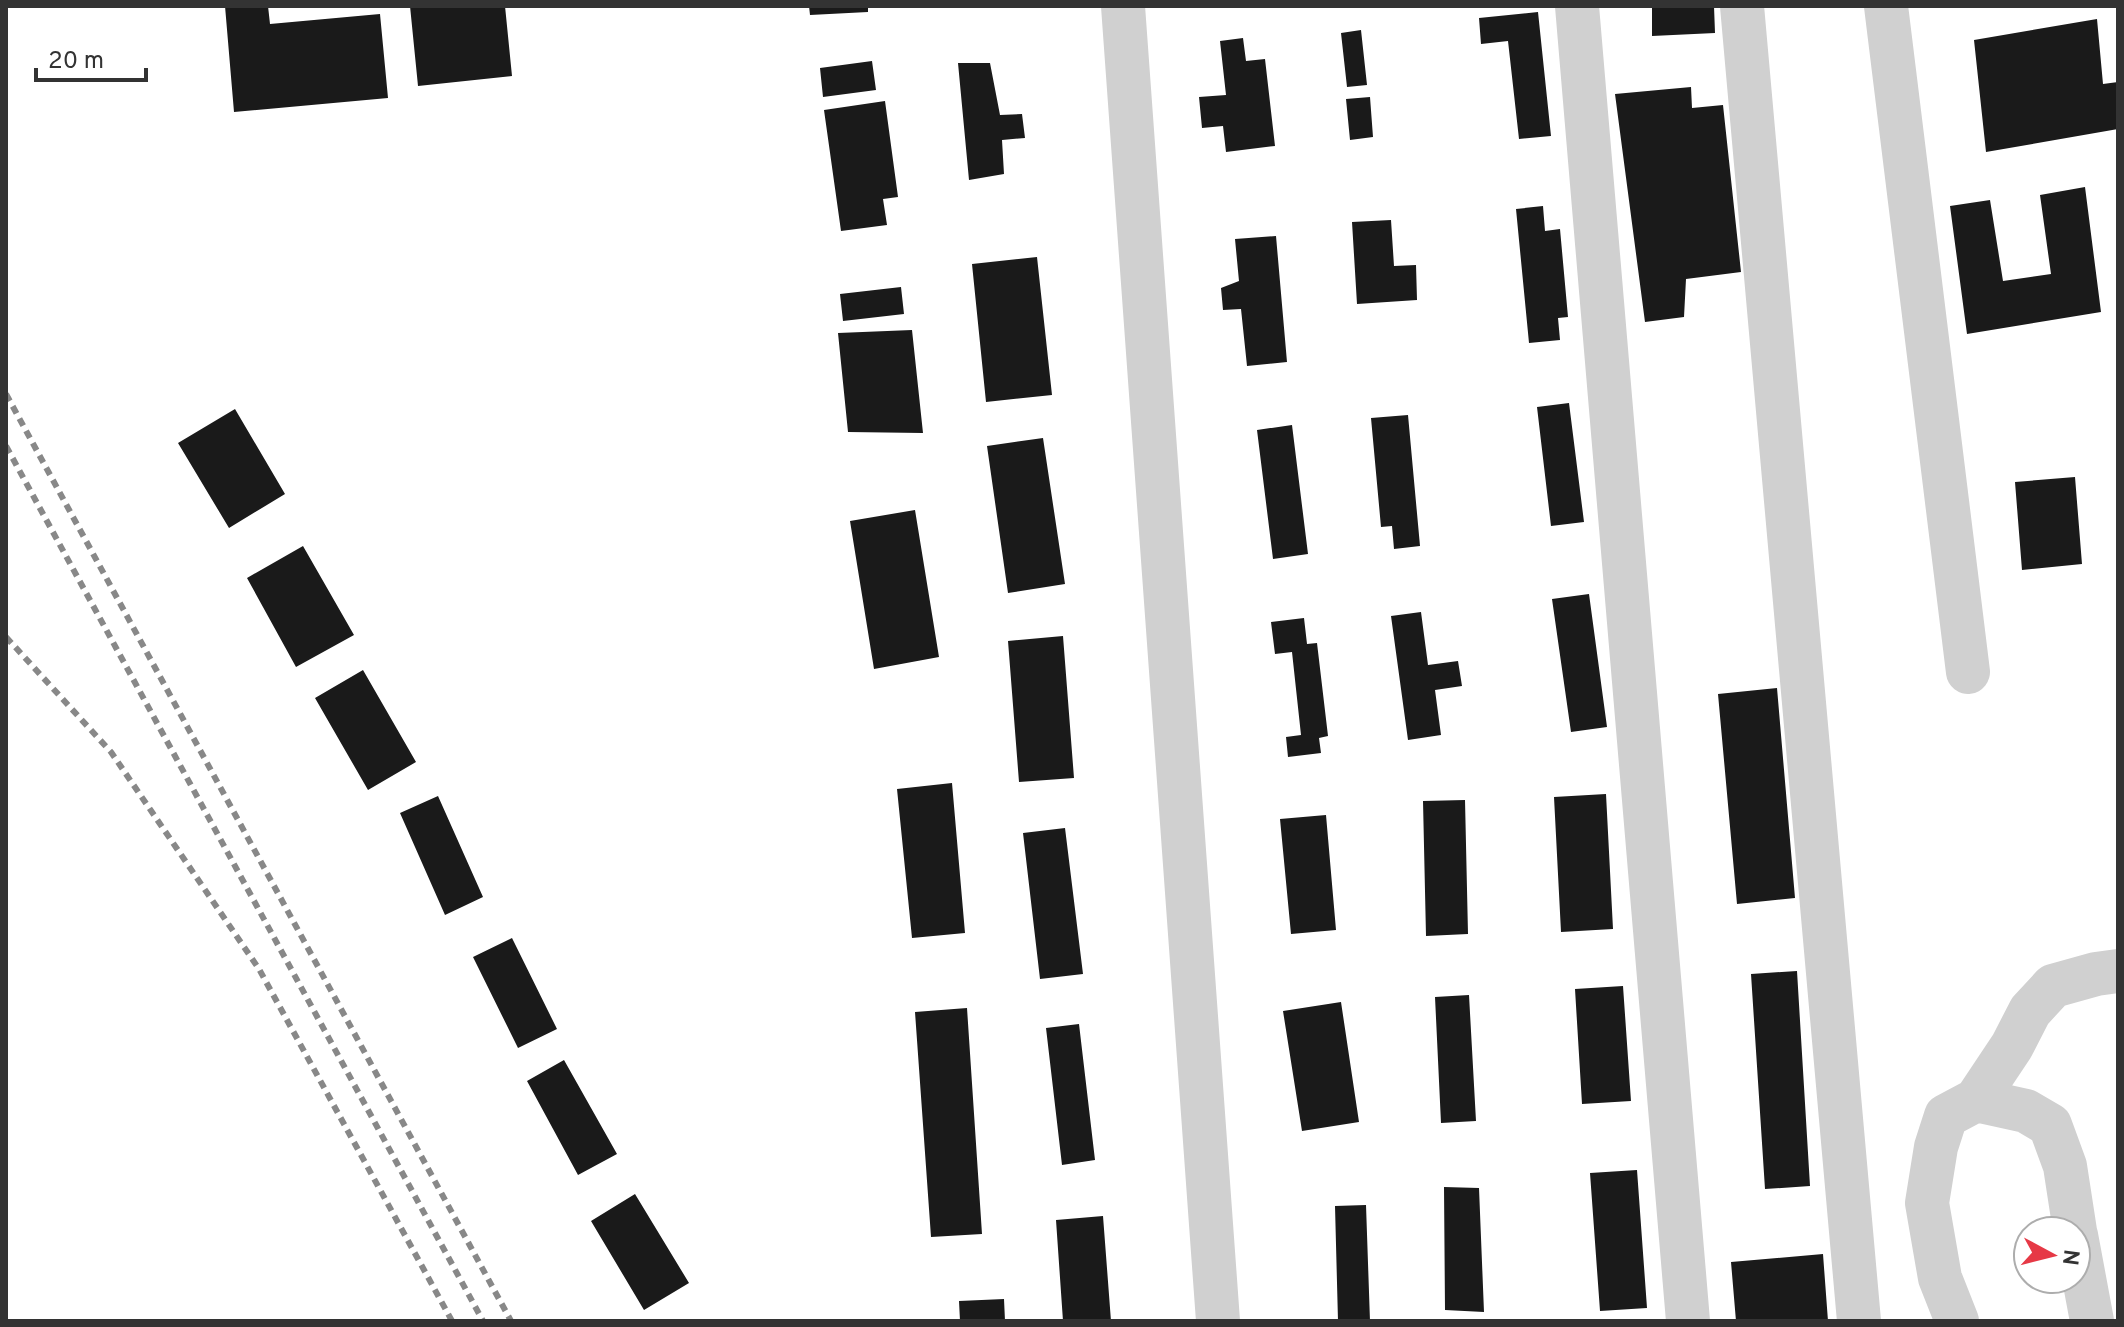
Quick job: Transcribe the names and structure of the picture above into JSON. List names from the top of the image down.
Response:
{
  "scale_bar": "20 m",
  "north": "right"
}
